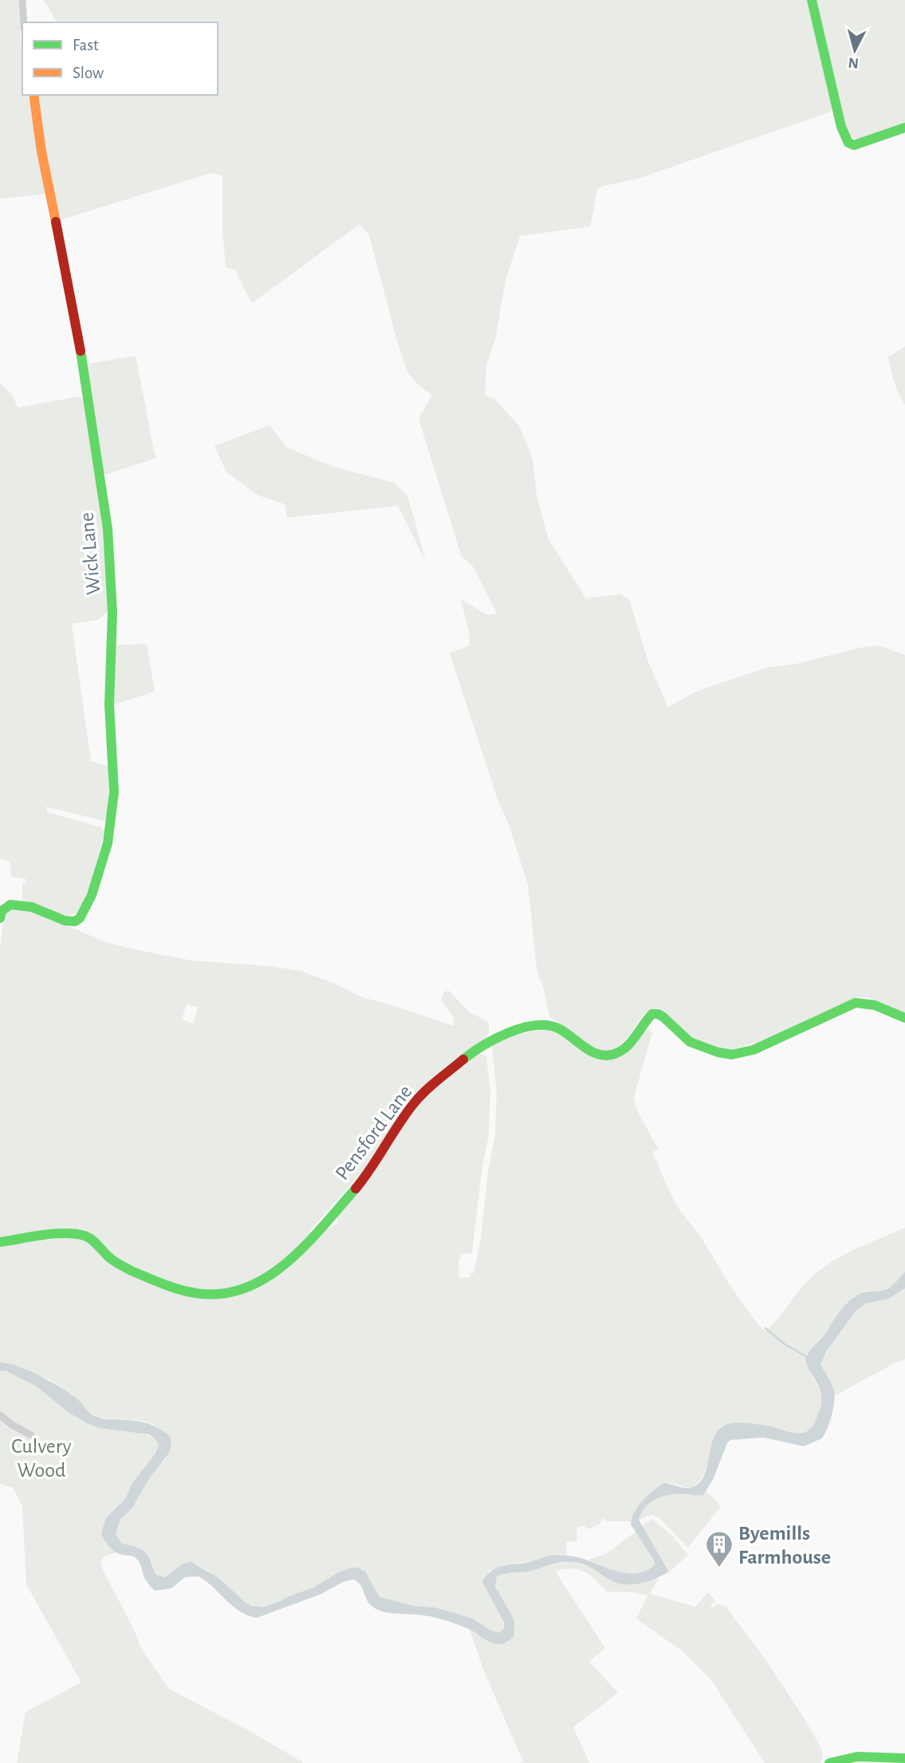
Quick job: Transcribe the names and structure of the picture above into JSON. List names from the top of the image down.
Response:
{
  "streets": {
    "street": ["Wick Lane", "Pensford Lane"]
  },
  "parks": ["Culvery Wood"],
  "places": {
    "building": ["Byemills Farmhouse"]
  },
  "legend": ["Fast", "Slow"],
  "north": "bottom"
}
